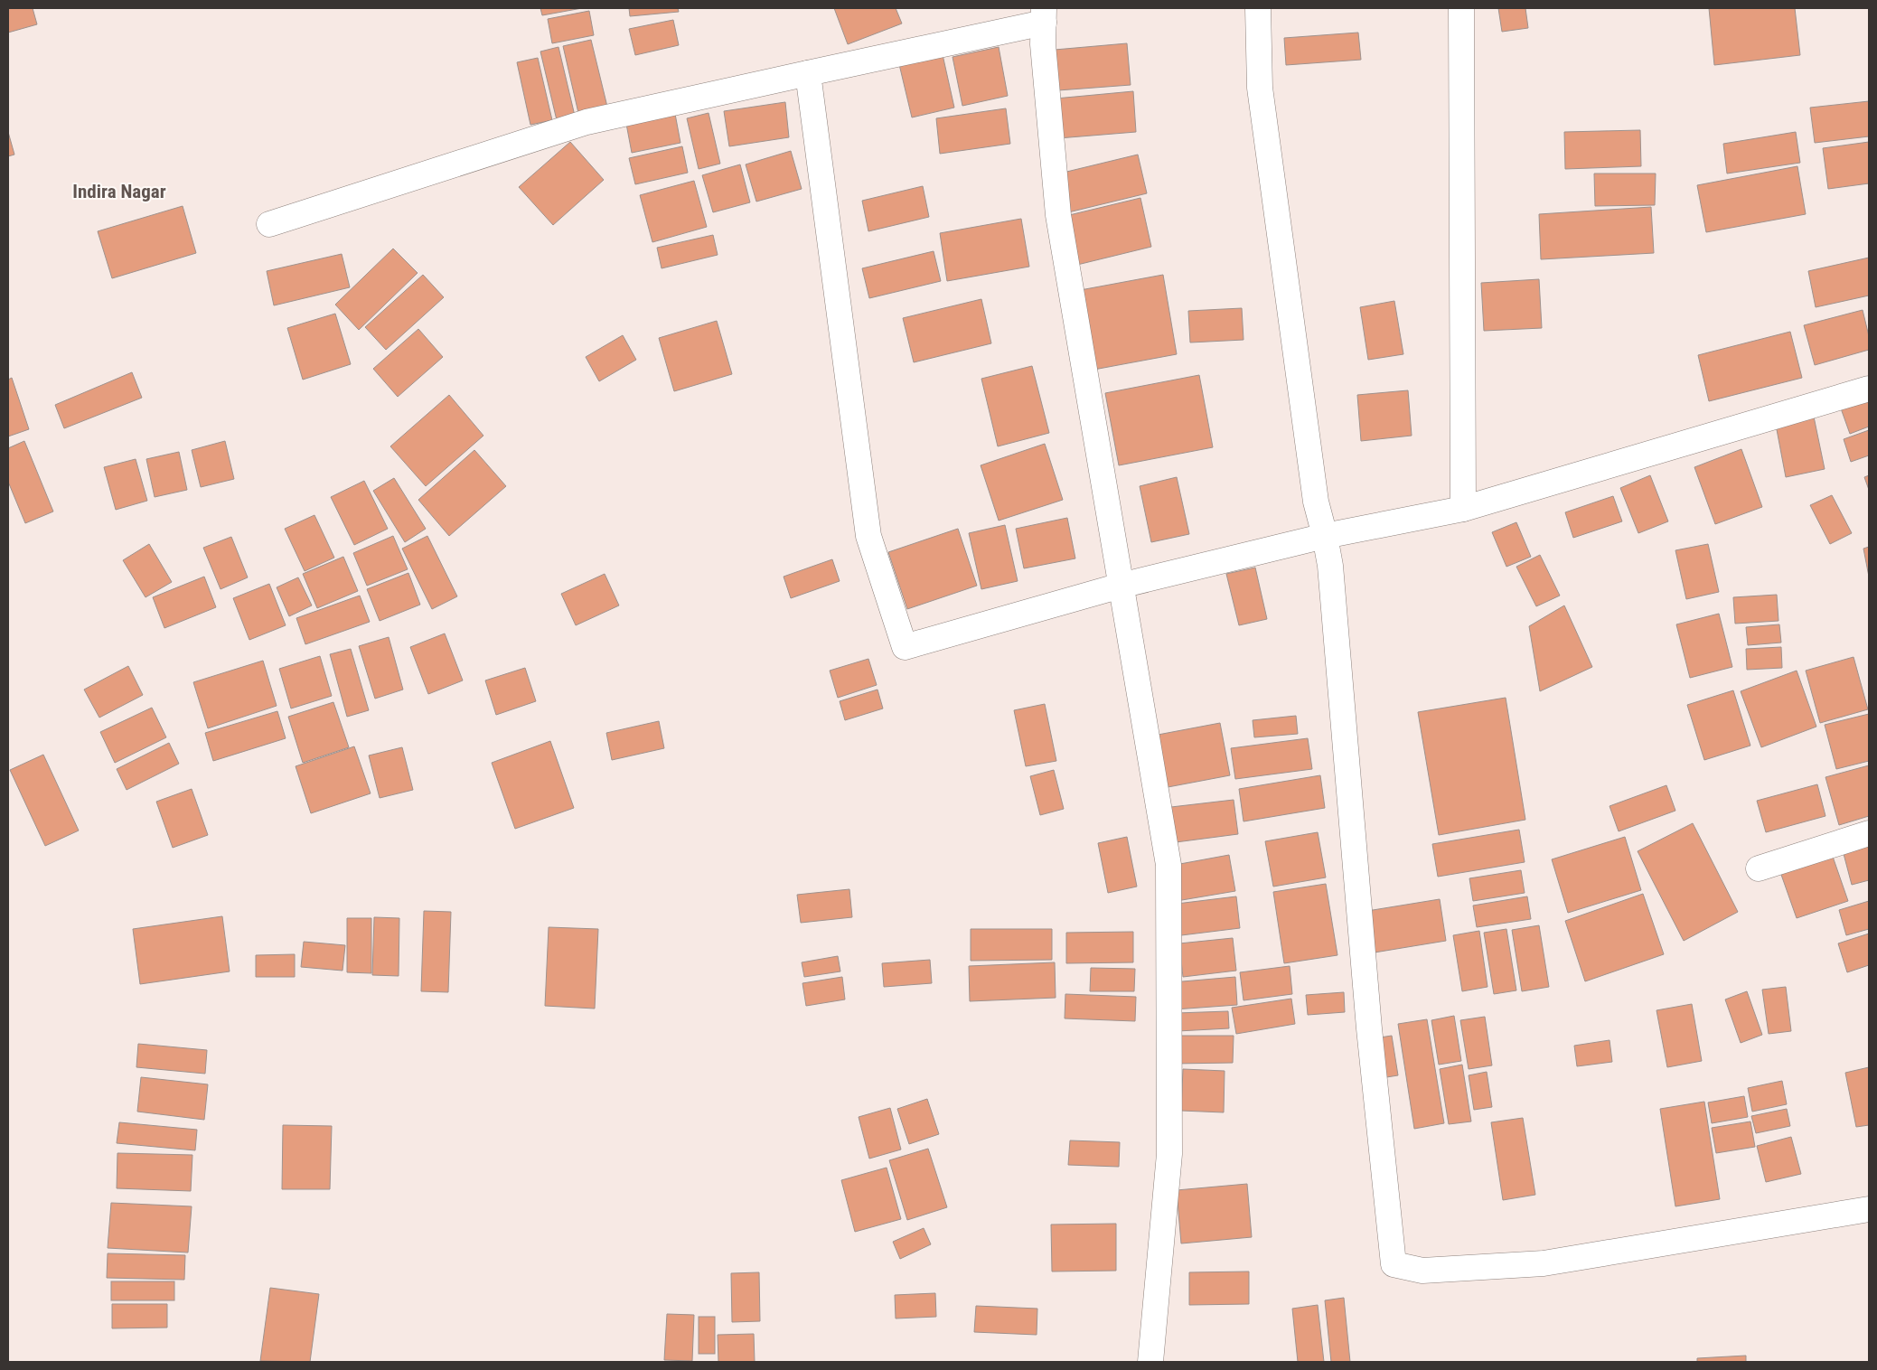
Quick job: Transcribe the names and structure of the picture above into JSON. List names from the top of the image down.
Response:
{
  "districts": ["Indira Nagar"]
}
